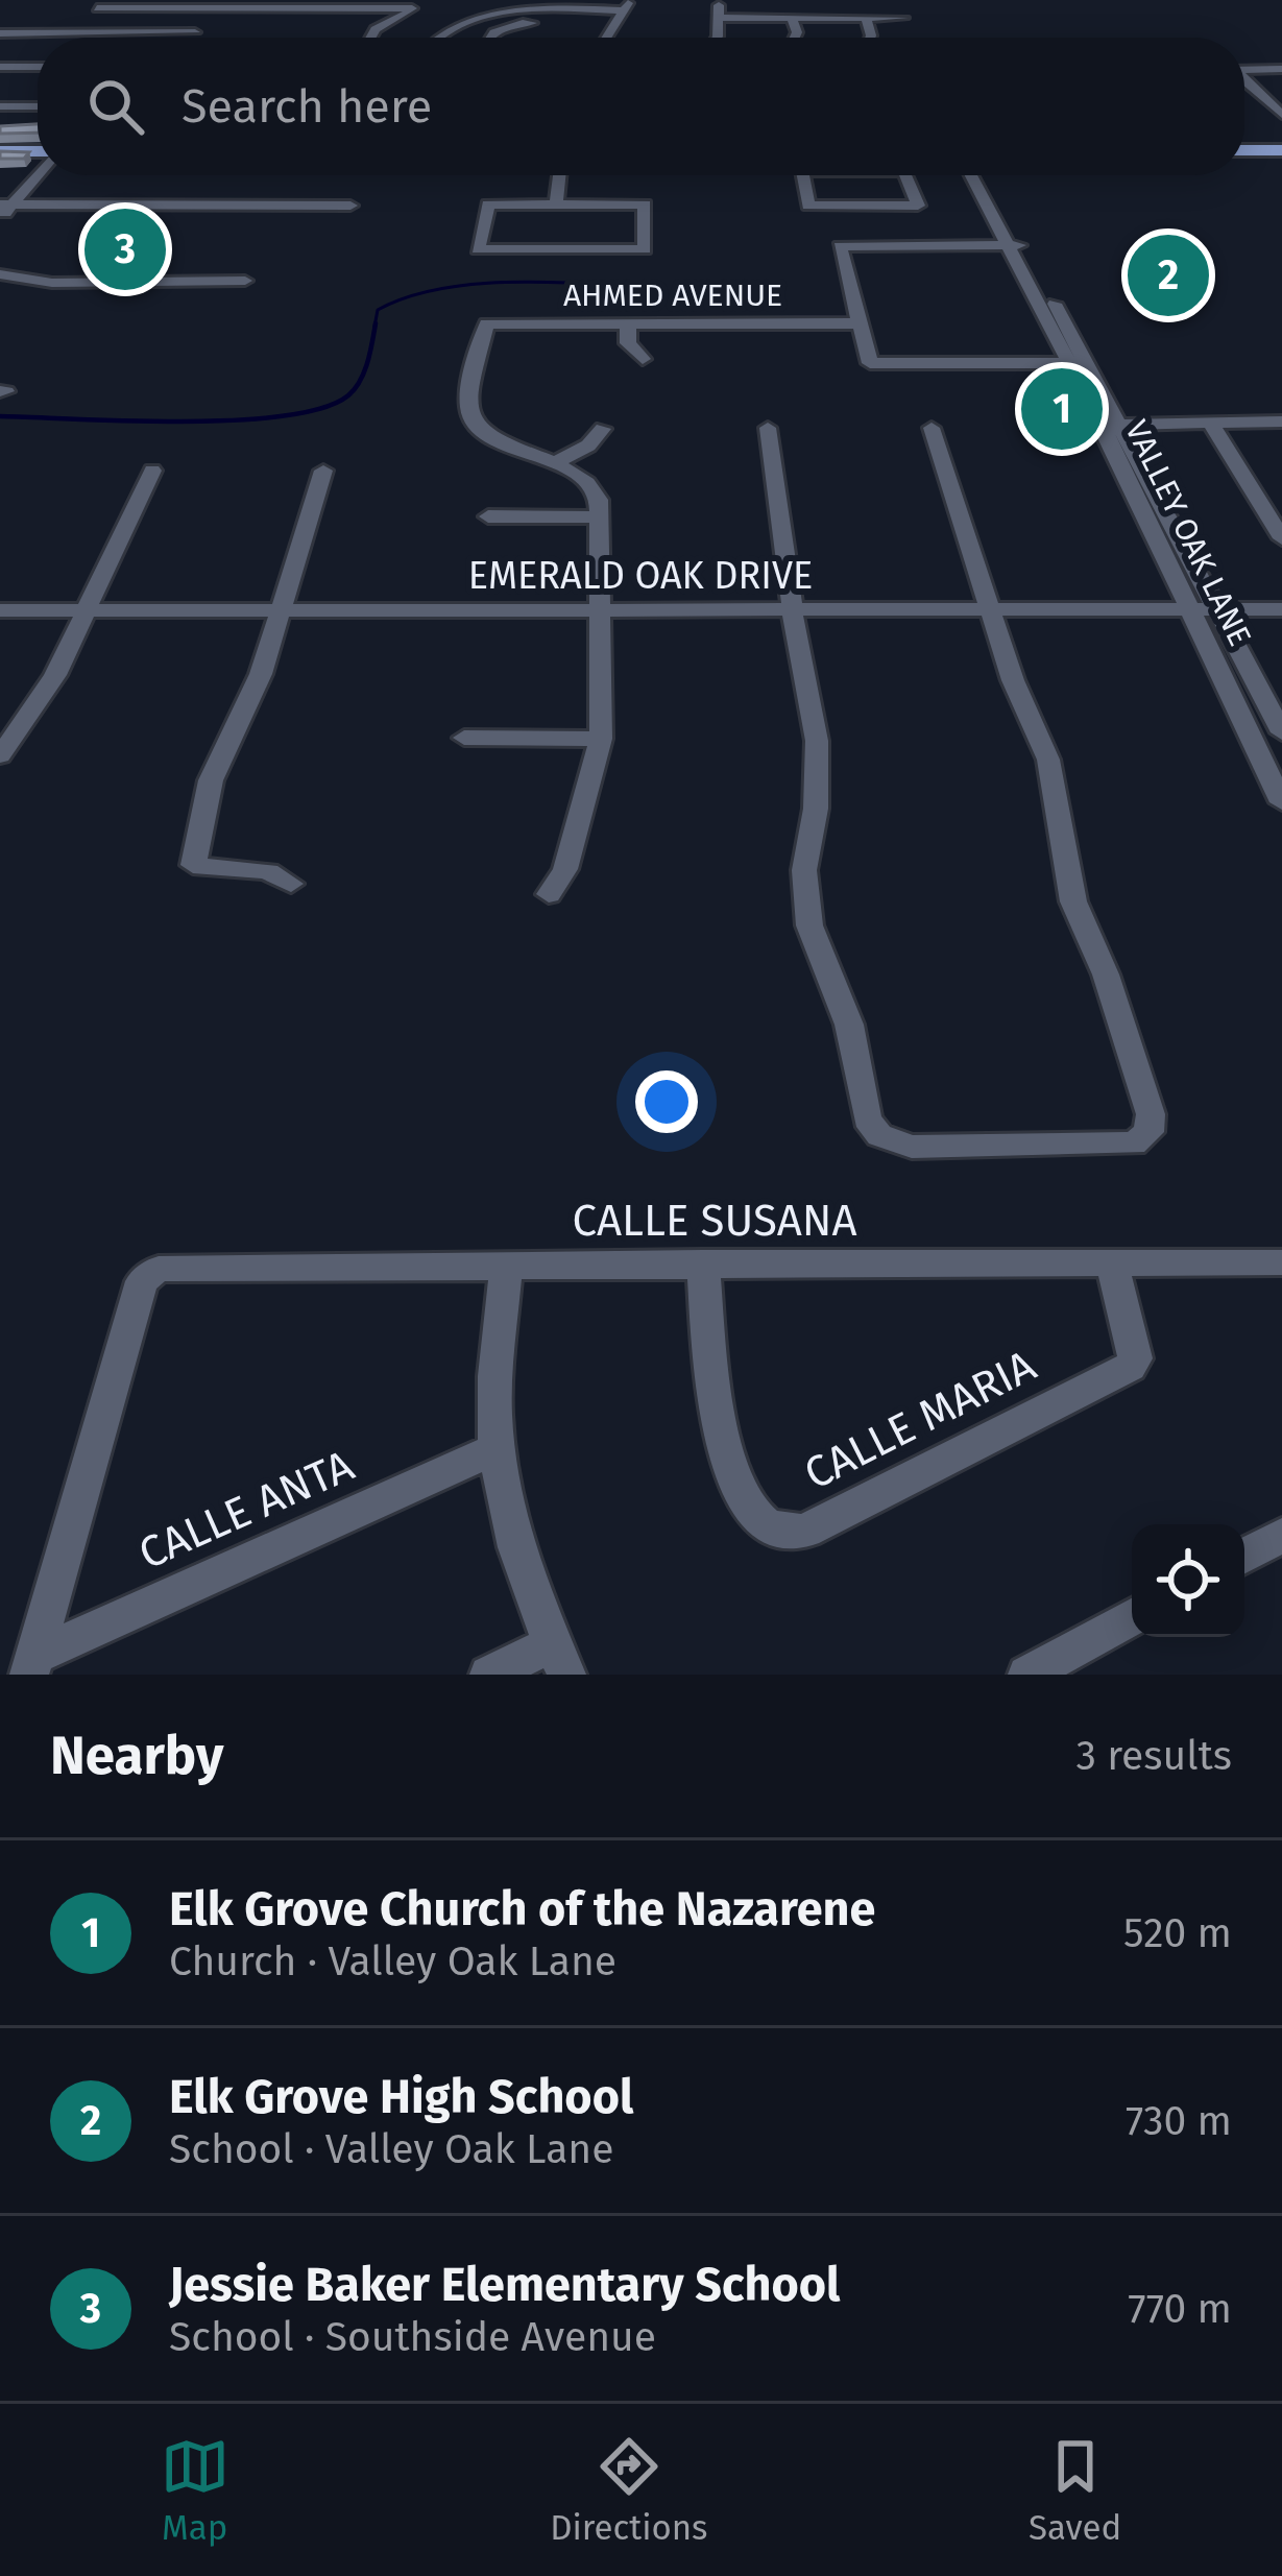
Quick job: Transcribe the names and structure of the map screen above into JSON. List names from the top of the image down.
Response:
{
  "streets": {
    "street": [
      "AHMED AVENUE",
      "VALLEY OAK LANE",
      "EMERALD OAK DRIVE",
      "CALLE SUSANA",
      "CALLE MARIA",
      "CALLE ANTA"
    ]
  },
  "crossings": [
    ["VALLEY OAK LANE", "EMERALD OAK DRIVE"],
    ["CALLE SUSANA", "CALLE MARIA"],
    ["CALLE SUSANA", "CALLE ANTA"]
  ],
  "page": {
    "search": "Search here",
    "pins": ["3", "2", "1"],
    "heading": ["Nearby", "3 results"],
    "list": [
      {
        "mark": "1",
        "name": "Elk Grove Church of the Nazarene",
        "note": "Church · Valley Oak Lane",
        "value": "520 m"
      },
      {
        "mark": "2",
        "name": "Elk Grove High School",
        "note": "School · Valley Oak Lane",
        "value": "730 m"
      },
      {
        "mark": "3",
        "name": "Jessie Baker Elementary School",
        "note": "School · Southside Avenue",
        "value": "770 m"
      }
    ],
    "nav": ["Map", "Directions", "Saved"]
  }
}
